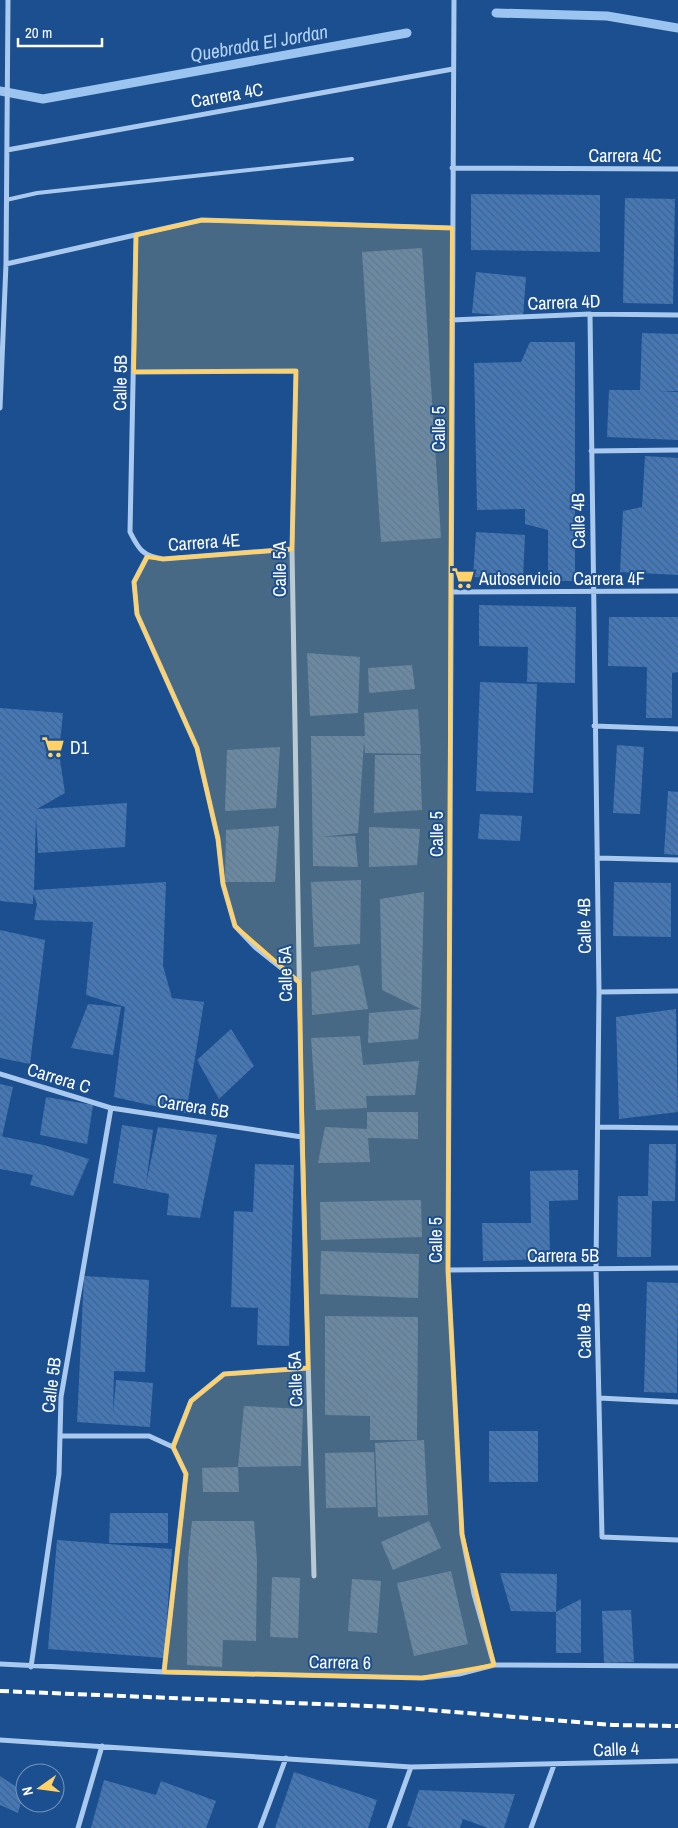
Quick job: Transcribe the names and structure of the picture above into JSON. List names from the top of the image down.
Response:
{
  "streets": {
    "street": [
      "Carrera 4C",
      "Carrera 4D",
      "Calle 5B",
      "Calle 5",
      "Calle 4B",
      "Carrera 4E",
      "Calle 5A",
      "Carrera 4F",
      "Carrera C",
      "Carrera 5B",
      "Carrera 6",
      "Calle 4"
    ]
  },
  "crossings": [
    ["Carrera 4C", "Calle 5"],
    ["Carrera 4D", "Calle 5"],
    ["Carrera 4D", "Calle 4B"],
    ["Calle 5B", "Carrera 4E"],
    ["Calle 5B", "Calle 5A"],
    ["Calle 5B", "Carrera C"],
    ["Calle 5B", "Carrera 5B"],
    ["Calle 5B", "Carrera 6"],
    ["Calle 5", "Carrera 4F"],
    ["Calle 5", "Carrera 5B"],
    ["Calle 5", "Carrera 6"],
    ["Calle 4B", "Carrera 4F"],
    ["Calle 4B", "Carrera 5B"],
    ["Carrera 4E", "Calle 5A"],
    ["Calle 5A", "Carrera 5B"],
    ["Carrera C", "Carrera 5B"]
  ],
  "water": ["Quebrada El Jordan"],
  "places": {
    "supermarket": ["Autoservicio", "D1"]
  },
  "scale_bar": "20 m",
  "north": "left"
}
